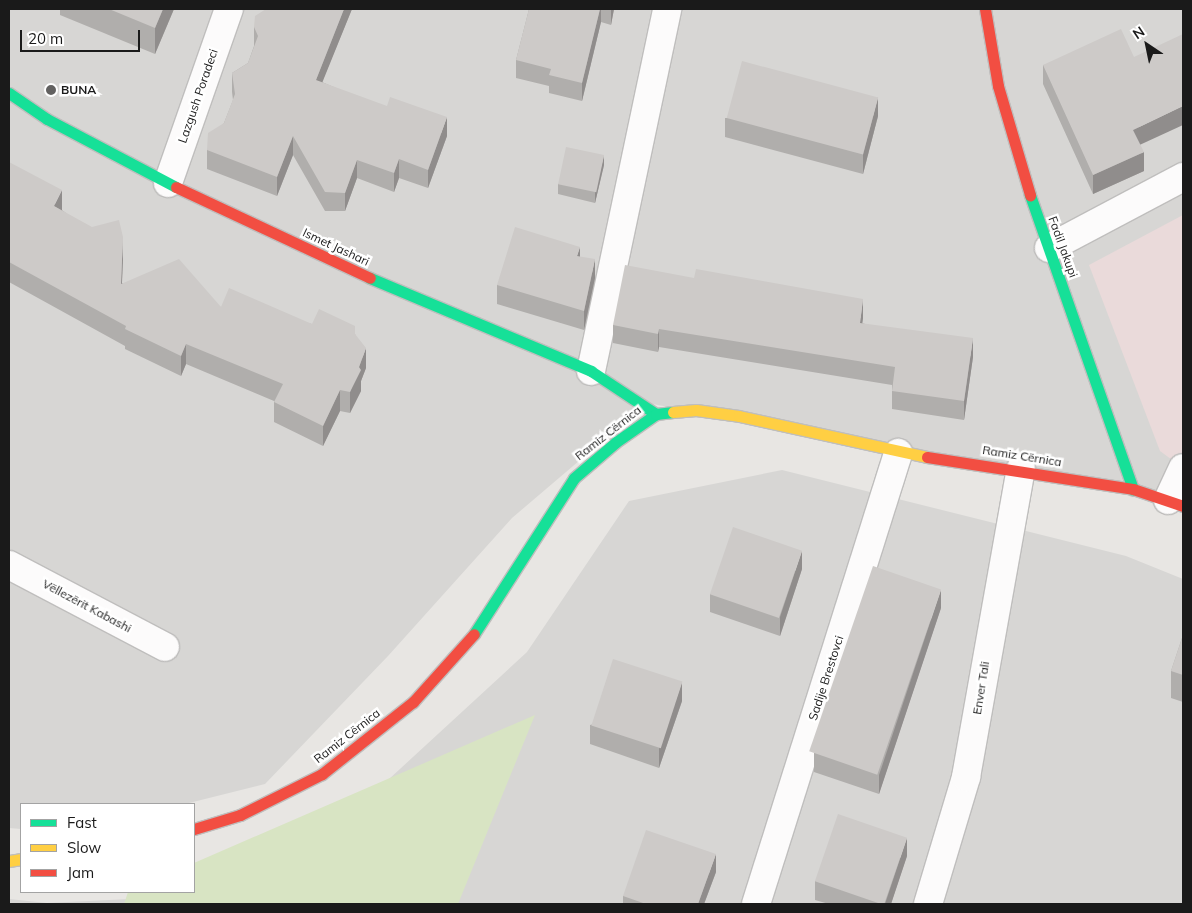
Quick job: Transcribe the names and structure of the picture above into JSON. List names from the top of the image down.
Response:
{
  "streets": {
    "street": [
      "Lazgush Poradeci",
      "Ismet Jashari",
      "Fadil Jakupi",
      "Ramiz Cërnica",
      "Vëllezërit Kabashi",
      "Sadije Brestovci",
      "Enver Tali"
    ]
  },
  "crossings": [
    ["Lazgush Poradeci", "Ismet Jashari"],
    ["Ismet Jashari", "Ramiz Cërnica"],
    ["Fadil Jakupi", "Ramiz Cërnica"],
    ["Ramiz Cërnica", "Sadije Brestovci"],
    ["Ramiz Cërnica", "Enver Tali"]
  ],
  "places": ["BUNA"],
  "legend": ["Fast", "Slow", "Jam"],
  "scale_bar": "20 m",
  "north": "top left"
}
